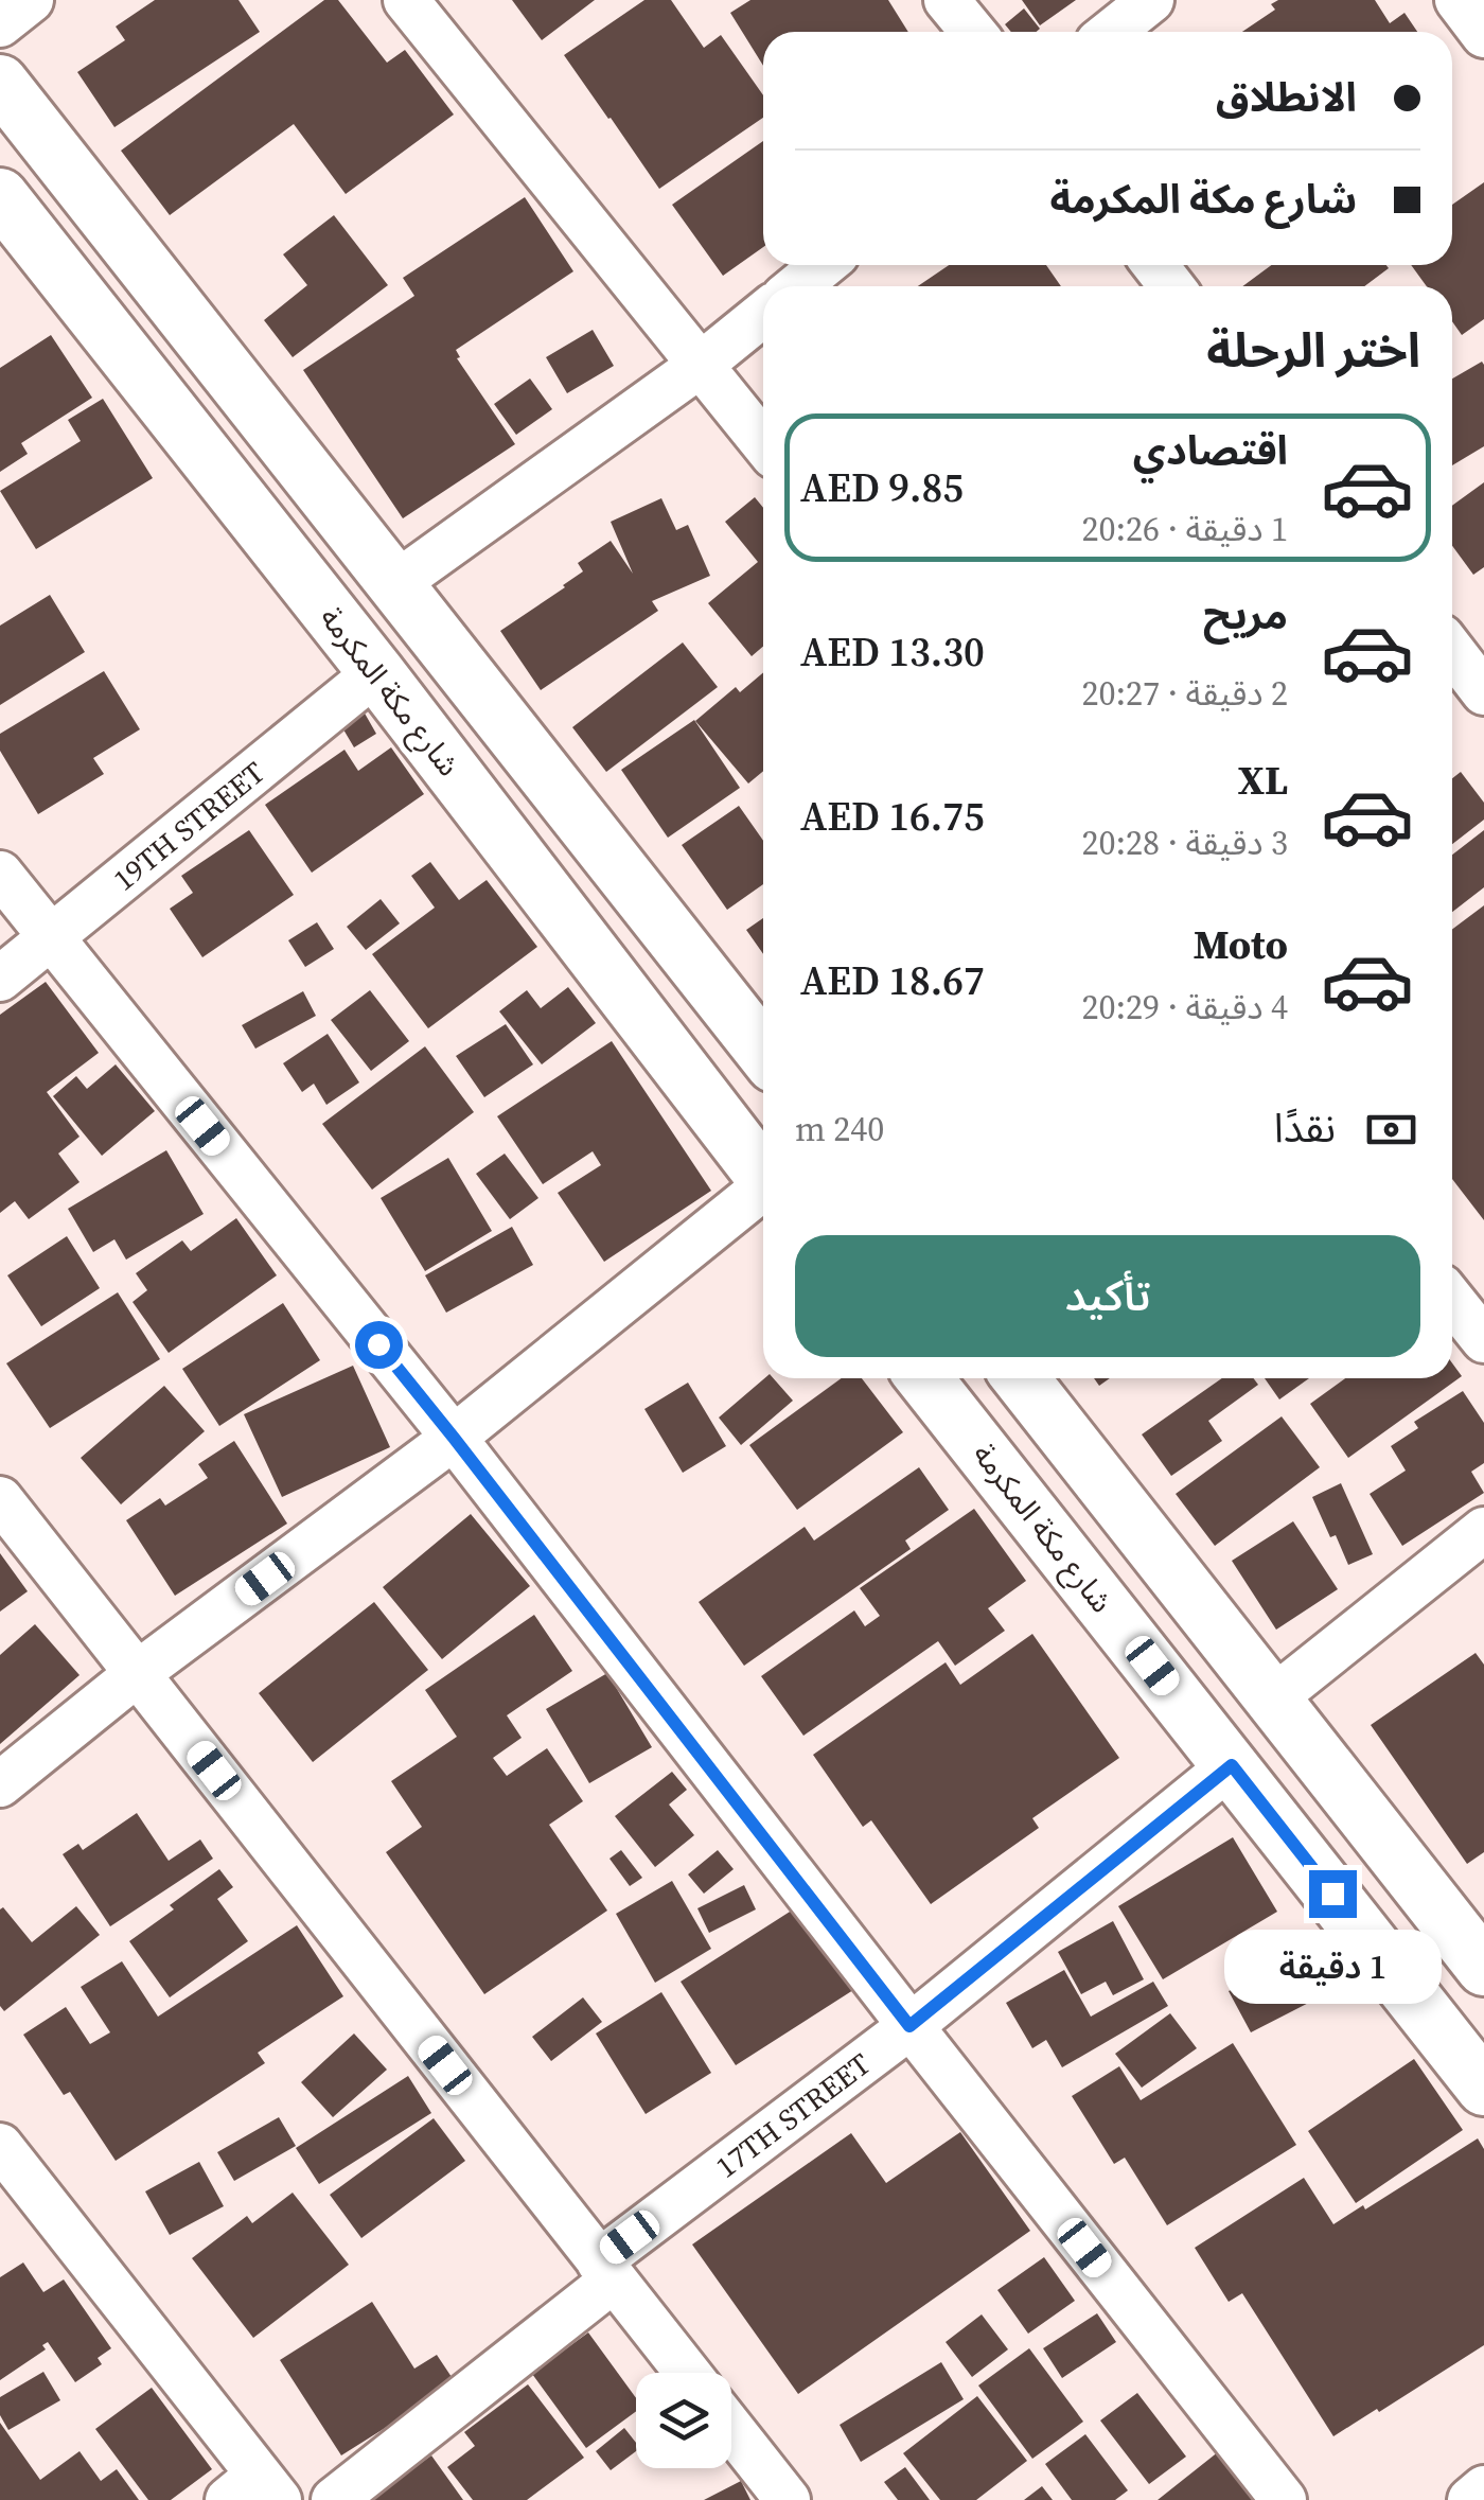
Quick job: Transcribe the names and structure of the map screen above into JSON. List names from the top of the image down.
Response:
{
  "streets": {
    "main road": ["شارع مكة المكرمة"],
    "street": ["19TH STREET", "17TH STREET"]
  },
  "crossings": [
    ["شارع مكة المكرمة", "19TH STREET"],
    ["شارع مكة المكرمة", "17TH STREET"]
  ],
  "page": {
    "banner": ["الانطلاق", "شارع مكة المكرمة"],
    "heading": "اختر الرحلة",
    "list": [
      {
        "name": "اقتصادي",
        "note": "1 دقيقة · 20:26",
        "value": "AED 9.85"
      },
      {
        "name": "مريح",
        "note": "2 دقيقة · 20:27",
        "value": "AED 13.30"
      },
      {
        "name": "XL",
        "note": "3 دقيقة · 20:28",
        "value": "AED 16.75"
      },
      {
        "name": "Moto",
        "note": "4 دقيقة · 20:29",
        "value": "AED 18.67"
      }
    ],
    "pay": ["نقدًا", "240 m"],
    "buttons": "تأكيد",
    "bubble": "1 دقيقة"
  }
}
